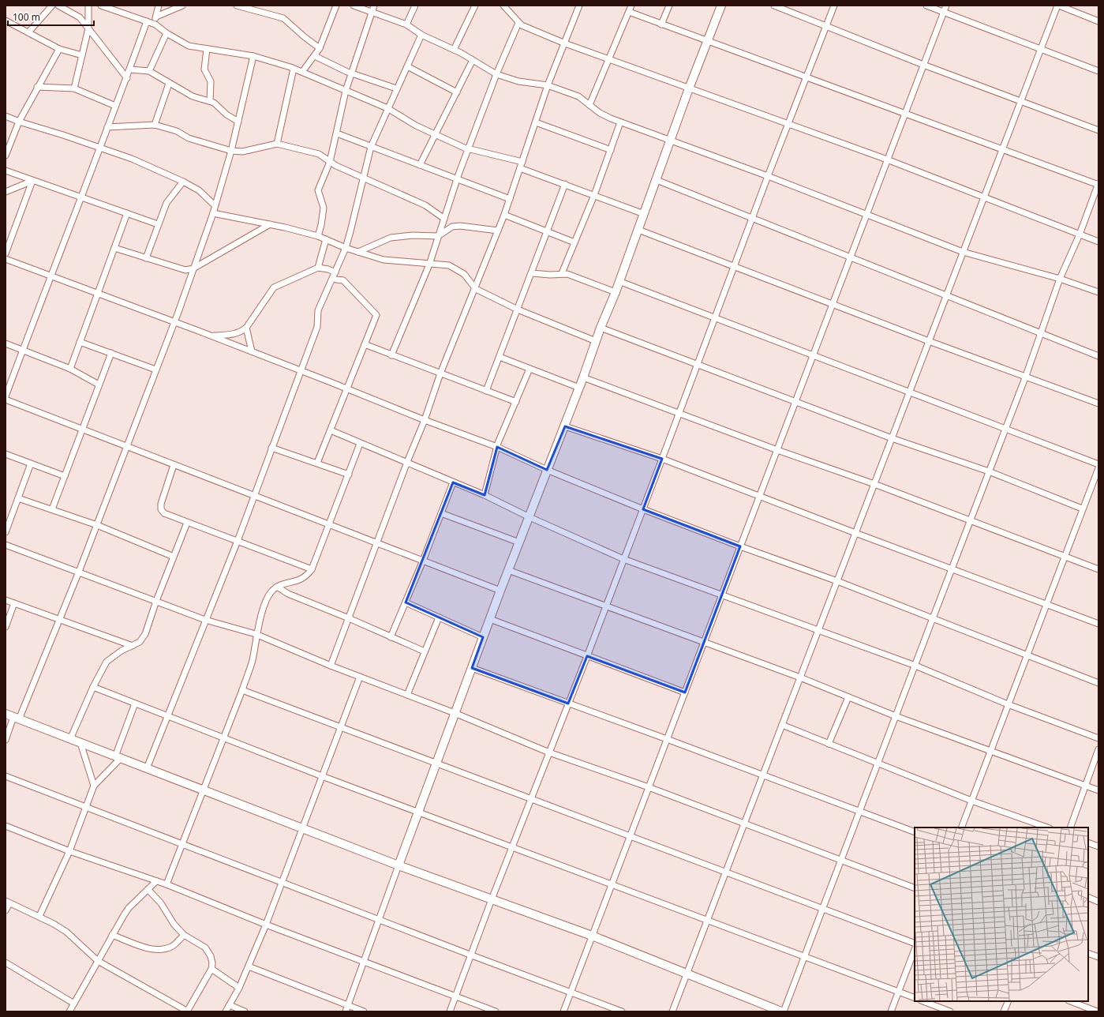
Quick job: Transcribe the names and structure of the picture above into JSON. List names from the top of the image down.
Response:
{
  "scale_bar": "100 m"
}
